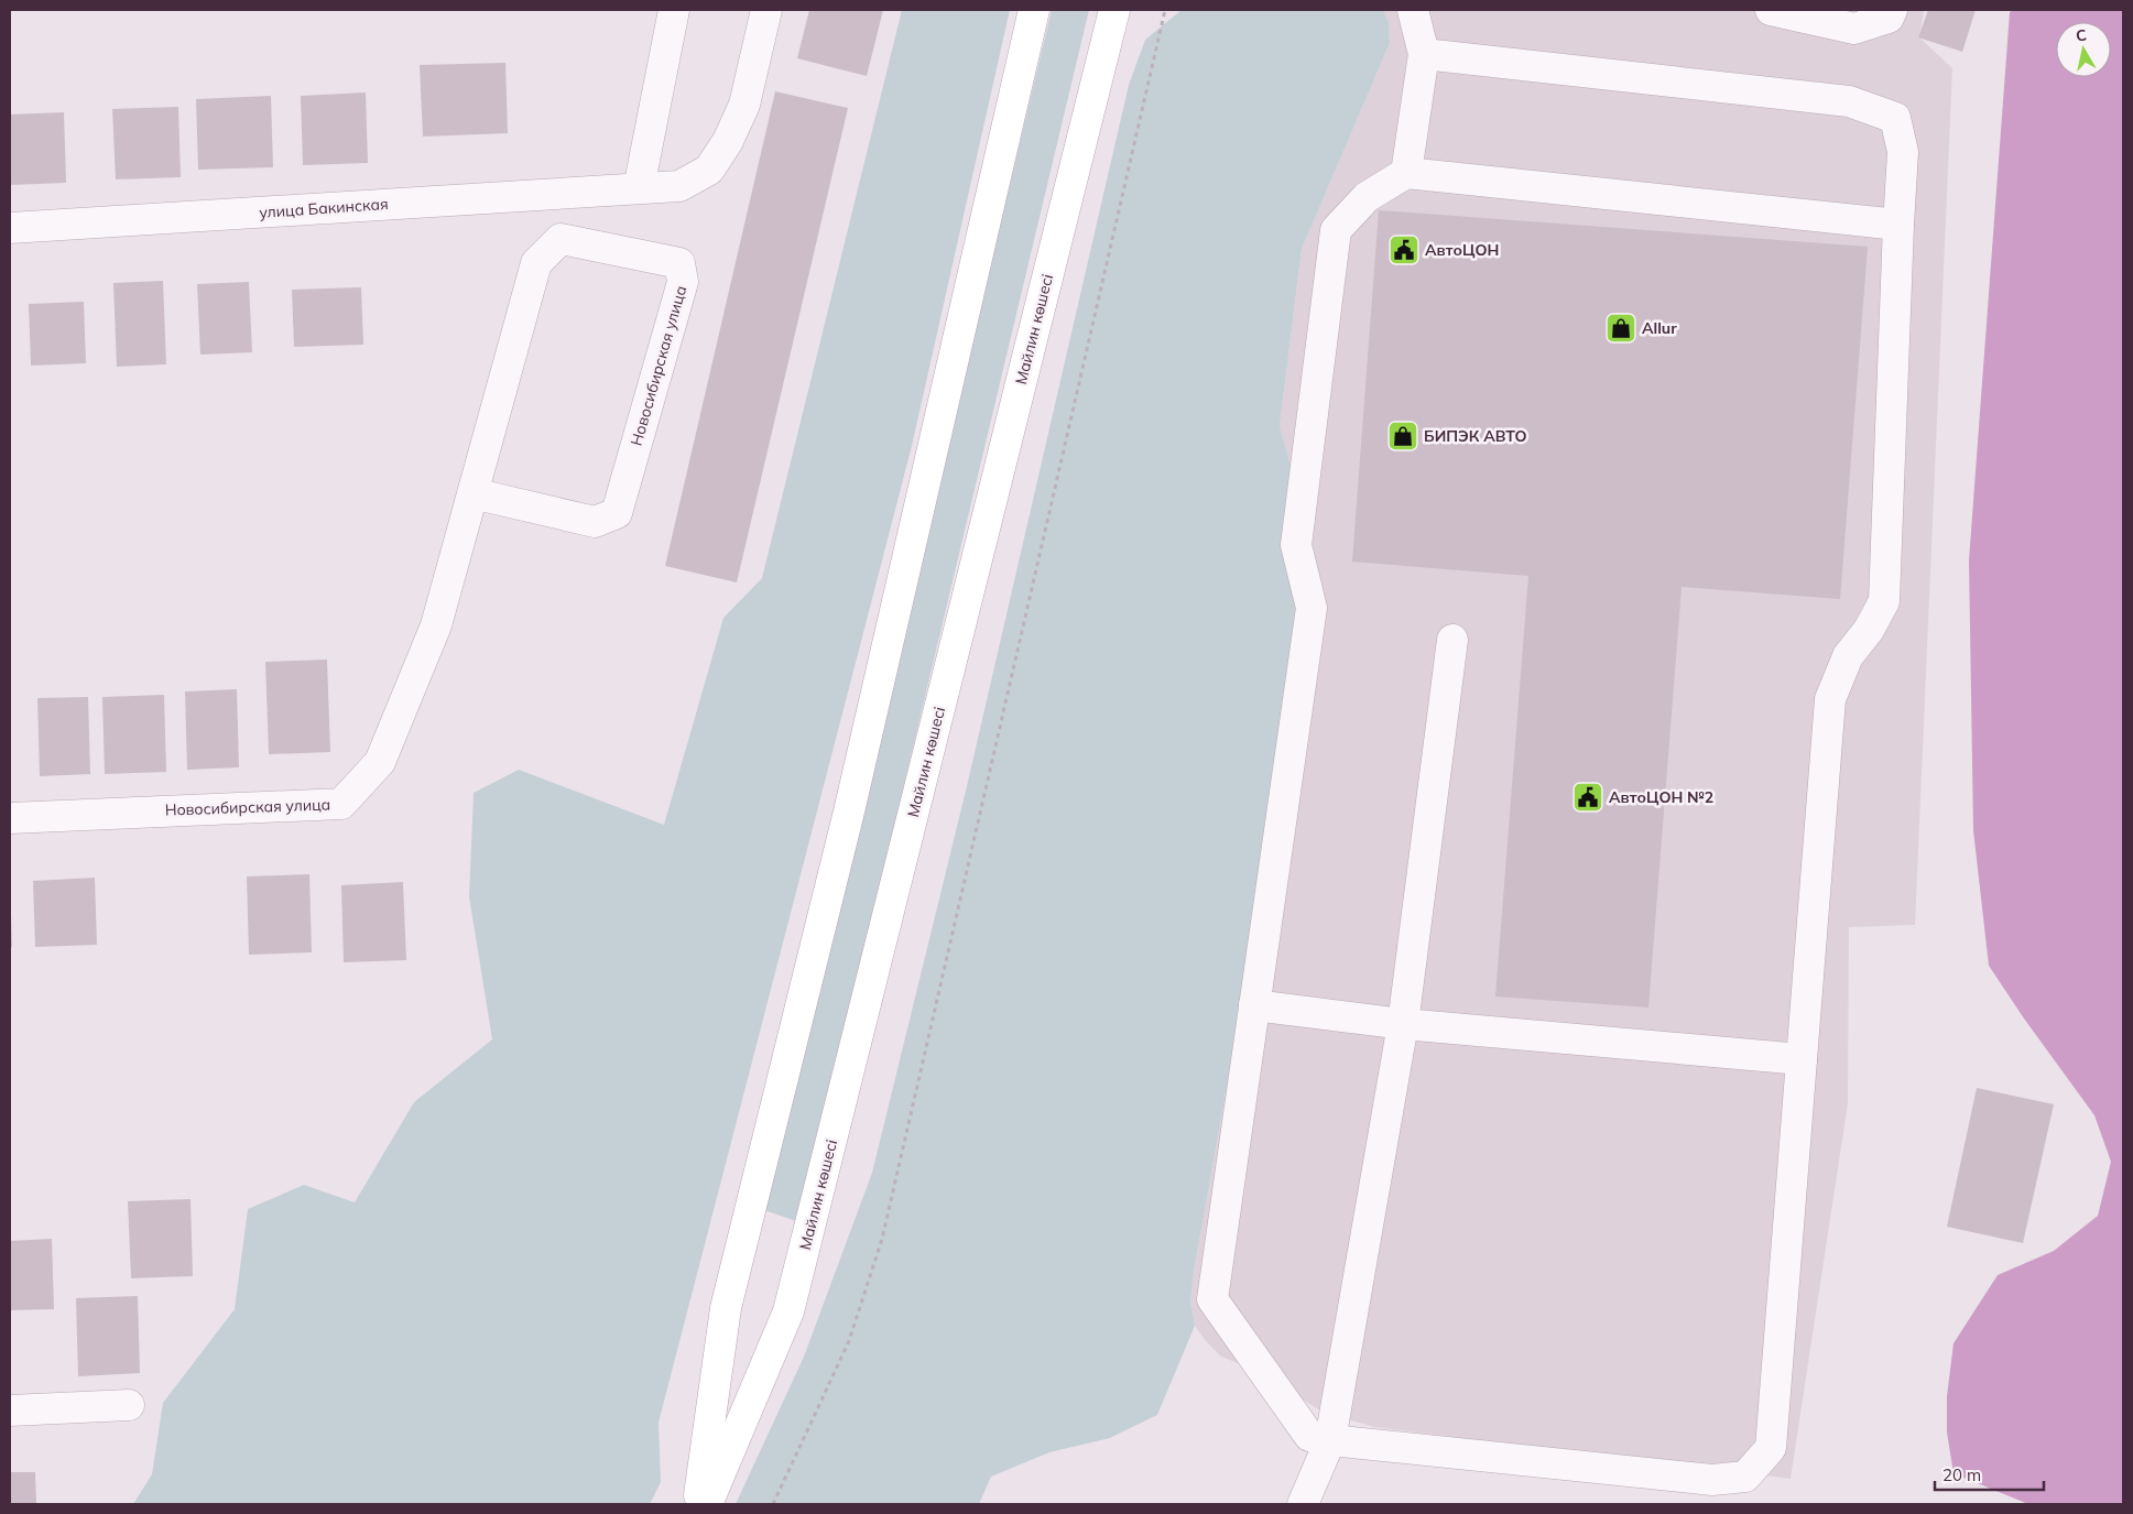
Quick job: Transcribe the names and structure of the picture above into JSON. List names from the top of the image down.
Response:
{
  "streets": {
    "main road": ["Майлин көшесі"],
    "street": ["улица Бакинская", "Новосибирская улица"]
  },
  "places": {
    "public building": ["АвтоЦОН", "АвтоЦОН №2"],
    "shop": ["Allur", "БИПЭК АВТО"]
  },
  "scale_bar": "20 m",
  "north": "top"
}
